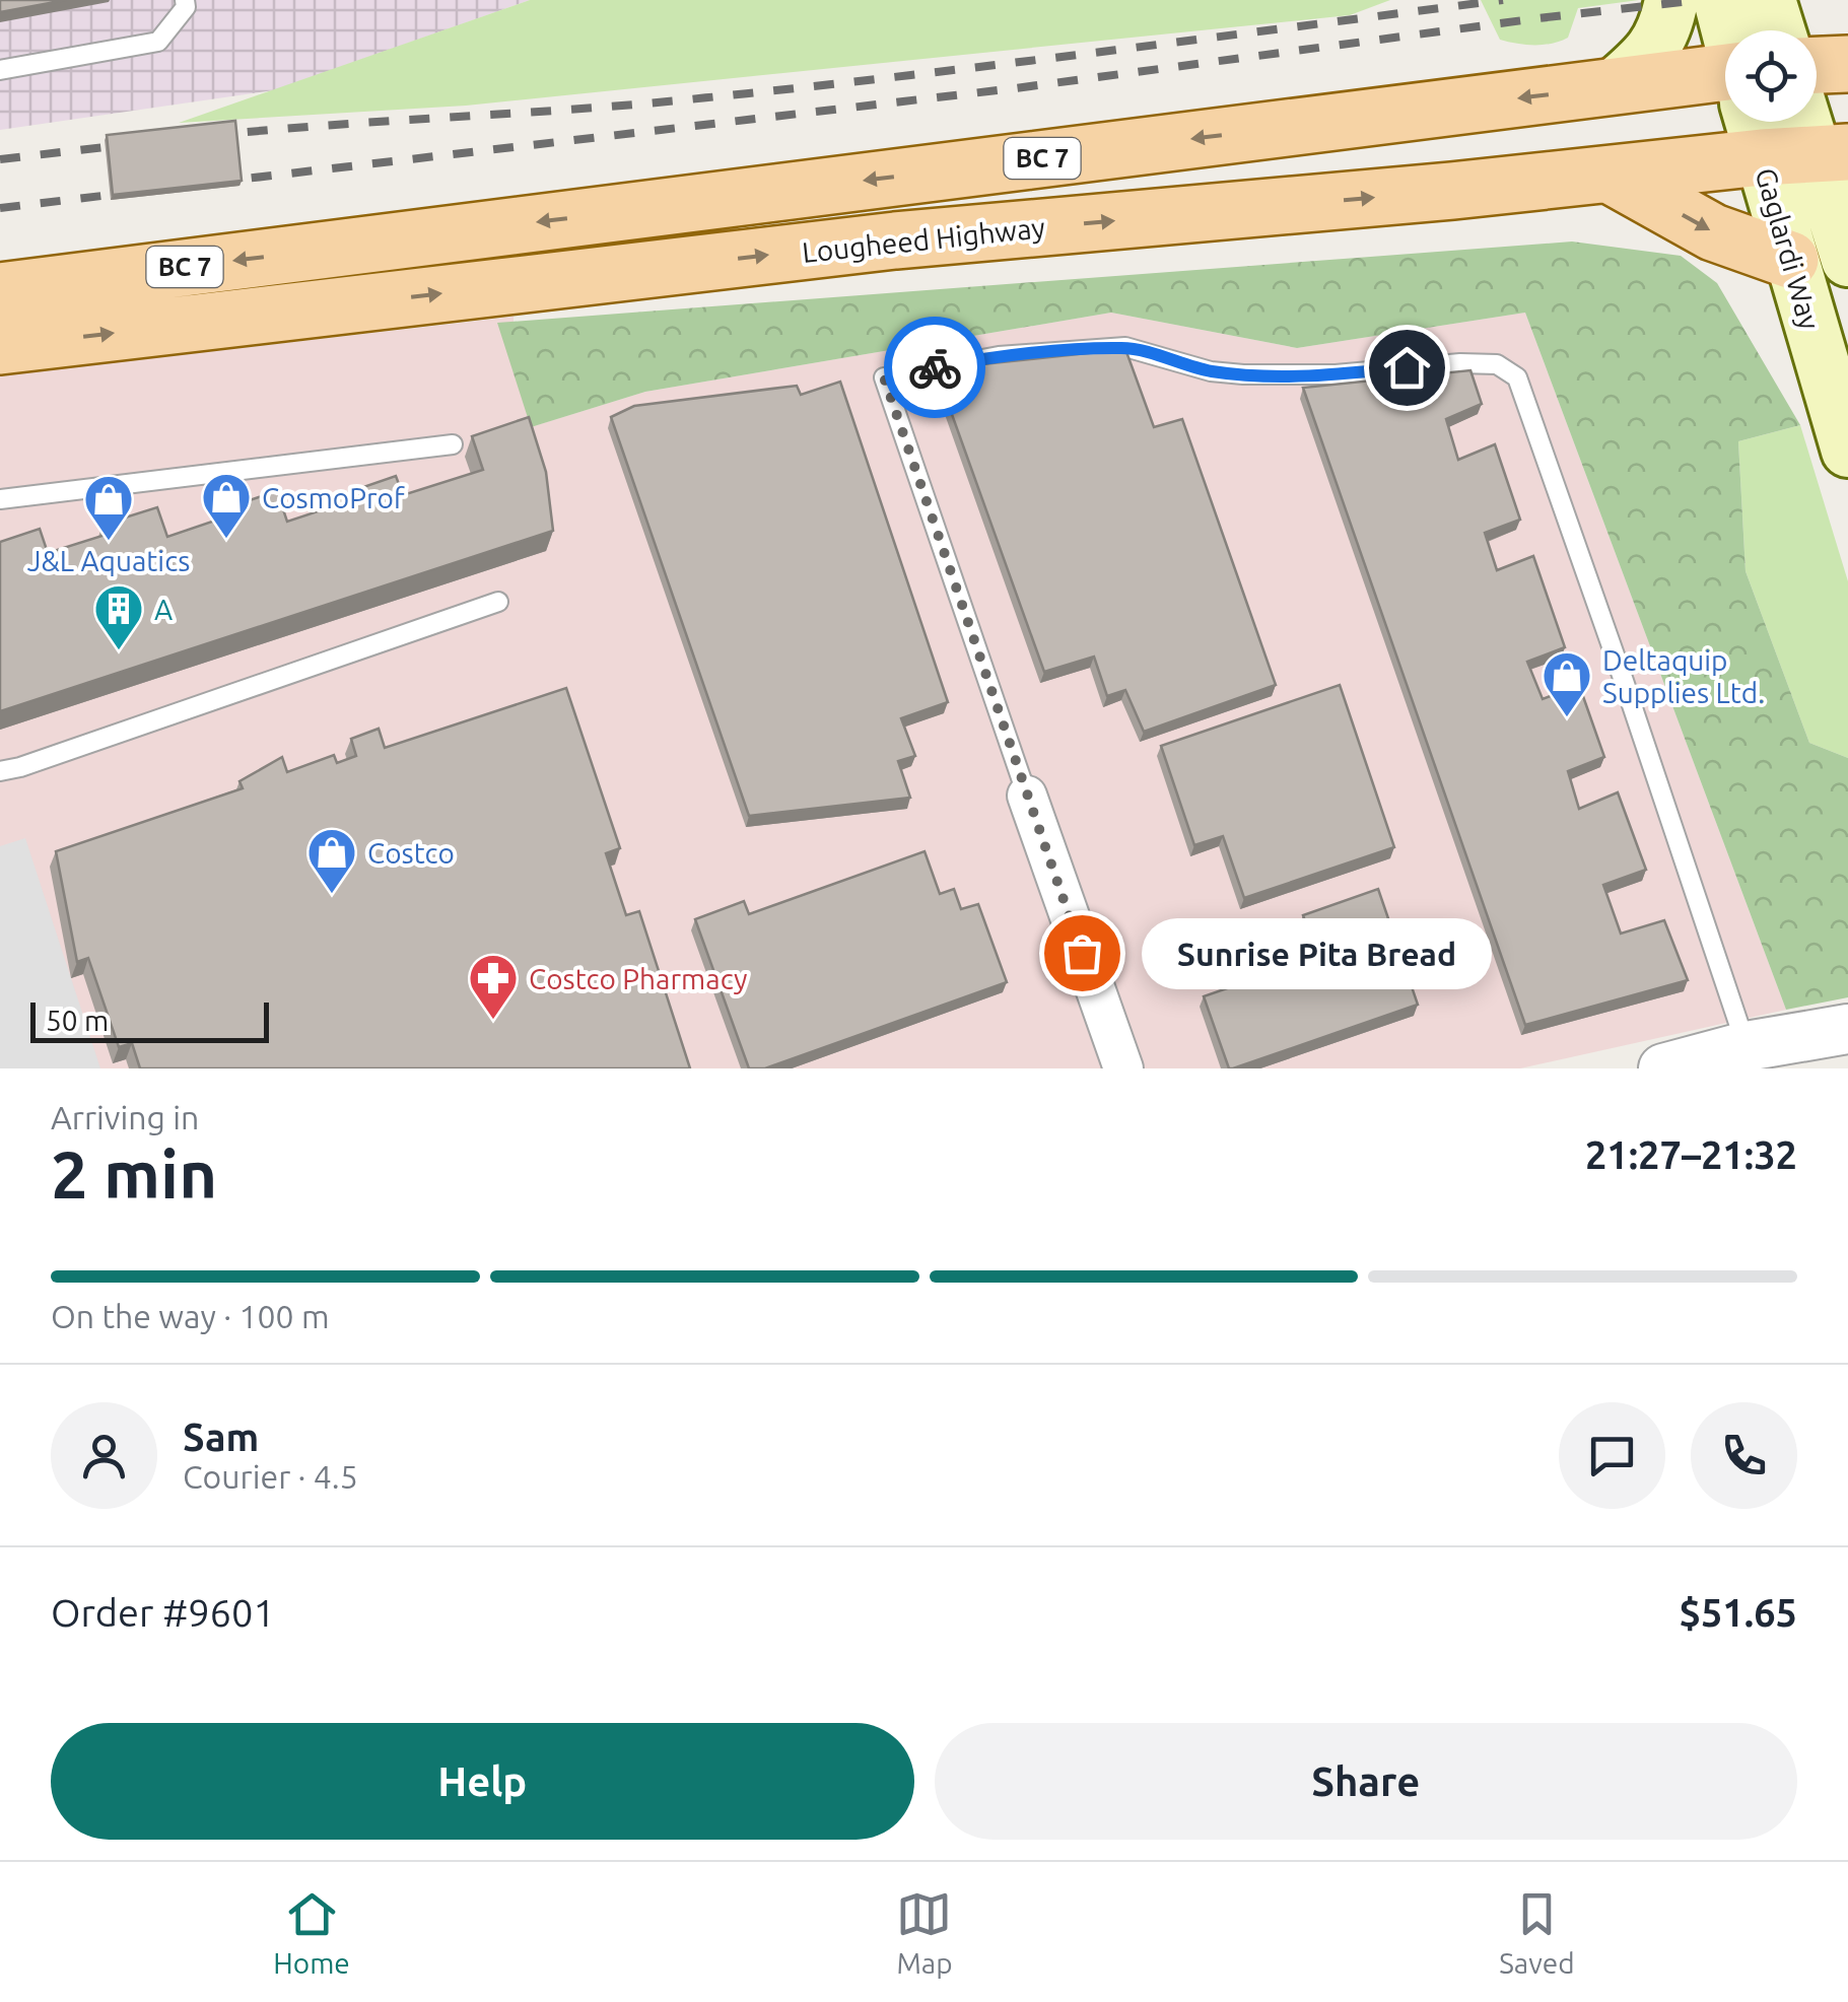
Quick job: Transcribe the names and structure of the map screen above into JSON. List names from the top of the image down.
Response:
{
  "streets": {
    "main road": ["BC 7", "Lougheed Highway", "Gaglardi Way"]
  },
  "crossings": [
    ["Lougheed Highway", "Gaglardi Way"]
  ],
  "places": {
    "shop": [
      "CosmoProf",
      "J&L Aquatics",
      "Deltaquip Supplies Ltd.",
      "Costco"
    ],
    "building": ["A"],
    "other": ["Sunrise Pita Bread"],
    "pharmacy": ["Costco Pharmacy"]
  },
  "scale_bar": "50 m",
  "page": {
    "bubble": "Sunrise Pita Bread",
    "scale": "50 m",
    "heading": ["2 min", "Arriving in", "21:27–21:32"],
    "panel": [
      "Sam",
      "Courier · 4.5",
      "Order #9601",
      "$51.65"
    ],
    "bar": "On the way · 100 m",
    "buttons": ["Help", "Share"],
    "tabs": ["Home", "Map", "Saved"]
  }
}
